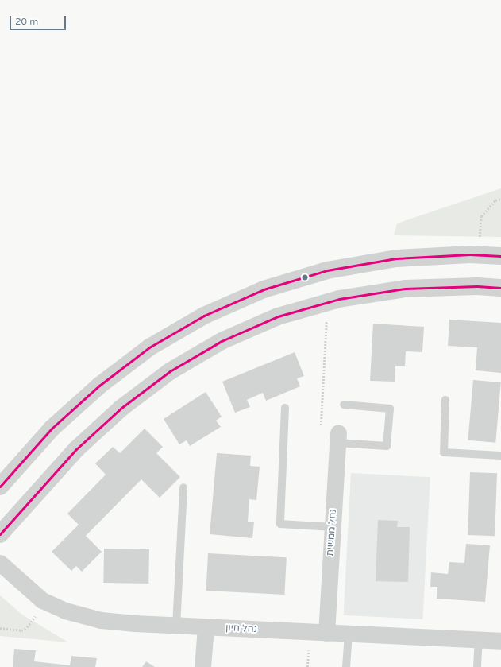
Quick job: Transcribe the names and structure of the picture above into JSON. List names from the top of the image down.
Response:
{
  "streets": {
    "street": ["נחל ממשית", "נחל חיון"]
  },
  "crossings": [
    ["נחל ממשית", "נחל חיון"]
  ],
  "scale_bar": "20 m"
}
